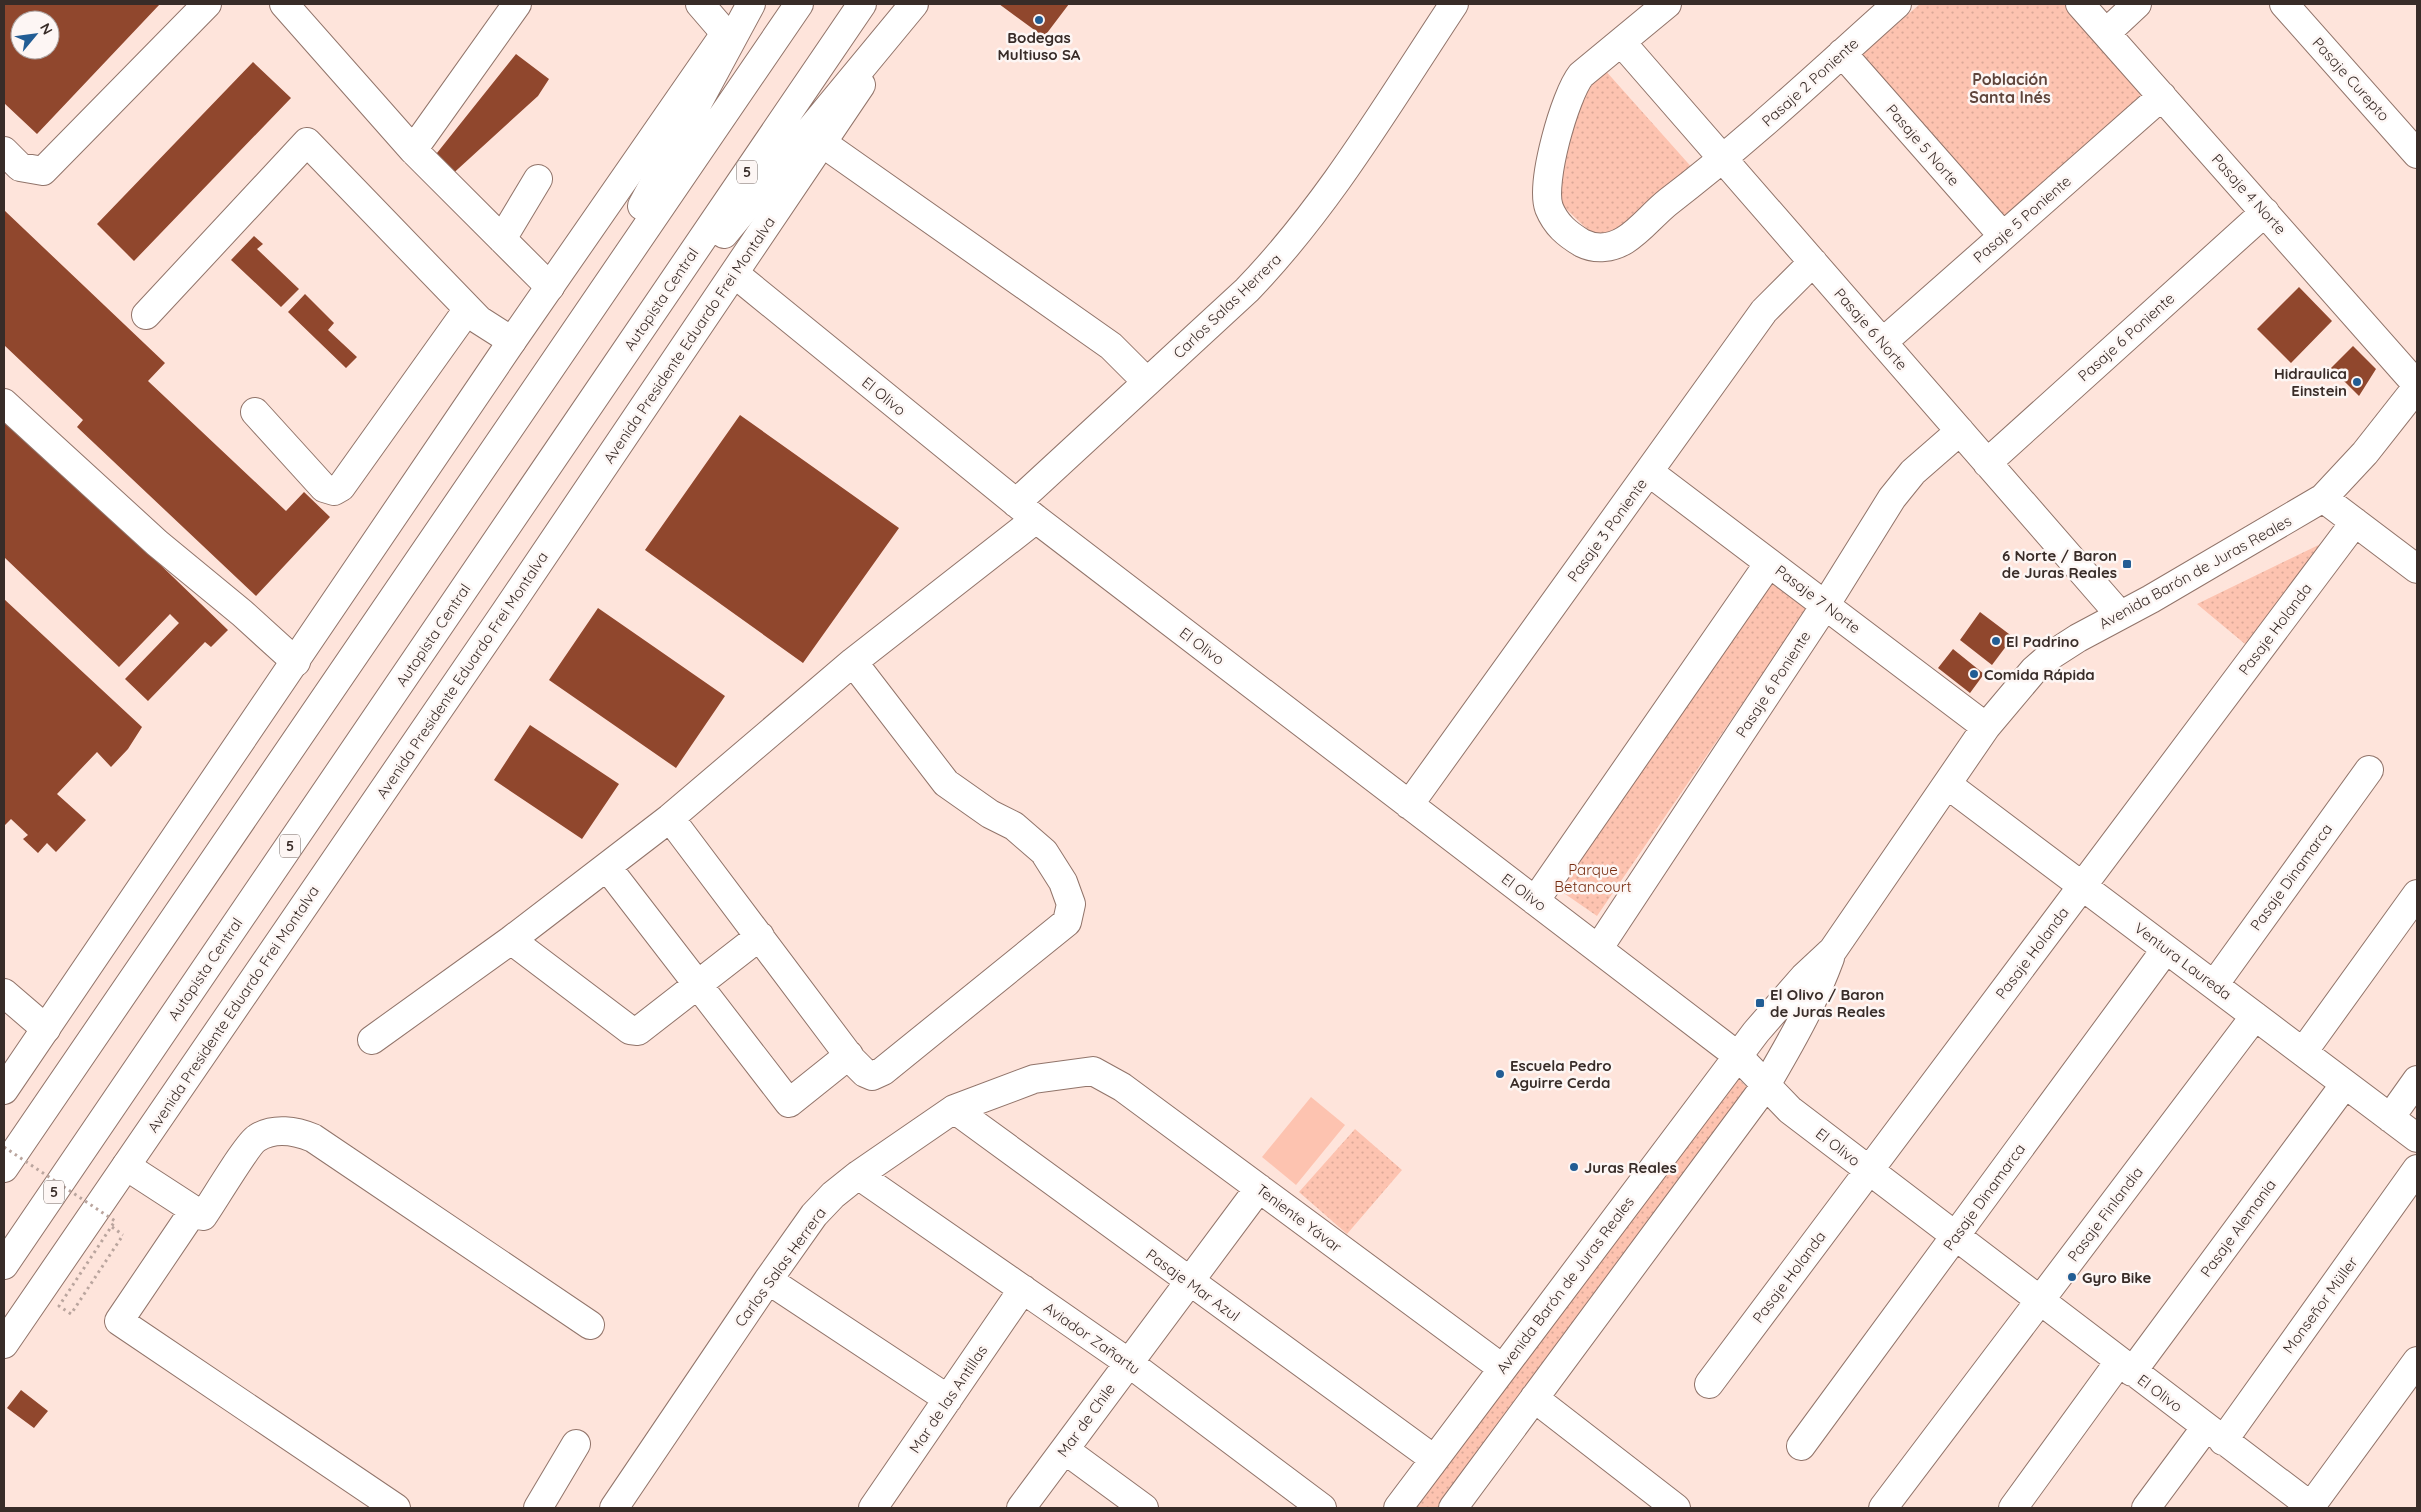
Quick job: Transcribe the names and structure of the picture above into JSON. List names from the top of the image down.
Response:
{
  "streets": {
    "main road": [
      "Pasaje Curepto",
      "Pasaje 2 Poniente",
      "Pasaje 5 Norte",
      "5",
      "Pasaje 4 Norte",
      "Pasaje 5 Poniente",
      "Autopista Central",
      "Carlos Salas Herrera",
      "Pasaje 6 Norte",
      "Pasaje 6 Poniente",
      "Avenida Presidente Eduardo Frei Montalva",
      "El Olivo",
      "Pasaje 3 Poniente",
      "Avenida Barón de Juras Reales",
      "Pasaje 7 Norte",
      "Pasaje Holanda",
      "Pasaje Dinamarca",
      "Ventura Laureda",
      "Pasaje Finlandia",
      "Teniente Yávar",
      "Pasaje Alemania",
      "Pasaje Mar Azul",
      "Monseñor Müller",
      "Aviador Zañartu",
      "Mar de las Antillas",
      "Mar de Chile"
    ]
  },
  "crossings": [
    ["Pasaje 2 Poniente", "Pasaje 5 Norte"],
    ["Pasaje 2 Poniente", "Pasaje 6 Norte"],
    ["Pasaje 5 Norte", "Pasaje 5 Poniente"],
    ["Pasaje 4 Norte", "Pasaje 5 Poniente"],
    ["Pasaje 4 Norte", "Pasaje 6 Poniente"],
    ["Pasaje 4 Norte", "Avenida Barón de Juras Reales"],
    ["Pasaje 5 Poniente", "Pasaje 6 Norte"],
    ["Carlos Salas Herrera", "El Olivo"],
    ["Carlos Salas Herrera", "Teniente Yávar"],
    ["Carlos Salas Herrera", "Pasaje Mar Azul"],
    ["Carlos Salas Herrera", "Aviador Zañartu"],
    ["Pasaje 6 Norte", "Pasaje 6 Poniente"],
    ["Pasaje 6 Norte", "Pasaje 3 Poniente"],
    ["Pasaje 6 Norte", "Avenida Barón de Juras Reales"],
    ["Pasaje 6 Poniente", "El Olivo"],
    ["Pasaje 6 Poniente", "Pasaje 7 Norte"],
    ["Avenida Presidente Eduardo Frei Montalva", "El Olivo"],
    ["El Olivo", "Pasaje 3 Poniente"],
    ["El Olivo", "Avenida Barón de Juras Reales"],
    ["El Olivo", "Pasaje Holanda"],
    ["El Olivo", "Pasaje Dinamarca"],
    ["El Olivo", "Pasaje Finlandia"],
    ["El Olivo", "Pasaje Alemania"],
    ["El Olivo", "Monseñor Müller"],
    ["Pasaje 3 Poniente", "Pasaje 7 Norte"],
    ["Avenida Barón de Juras Reales", "Pasaje 7 Norte"],
    ["Avenida Barón de Juras Reales", "Ventura Laureda"],
    ["Avenida Barón de Juras Reales", "Teniente Yávar"],
    ["Avenida Barón de Juras Reales", "Pasaje Mar Azul"],
    ["Pasaje Holanda", "Ventura Laureda"],
    ["Pasaje Dinamarca", "Ventura Laureda"],
    ["Ventura Laureda", "Pasaje Finlandia"],
    ["Ventura Laureda", "Pasaje Alemania"],
    ["Teniente Yávar", "Mar de Chile"],
    ["Pasaje Mar Azul", "Mar de Chile"],
    ["Aviador Zañartu", "Mar de las Antillas"],
    ["Aviador Zañartu", "Mar de Chile"]
  ],
  "districts": ["Población Santa Inés"],
  "parks": ["Parque Betancourt"],
  "places": {
    "other": [
      "Bodegas Multiuso SA",
      "Hidraulica Einstein",
      "El Padrino",
      "Comida Rápida",
      "Escuela Pedro Aguirre Cerda",
      "Juras Reales",
      "Gyro Bike"
    ],
    "transit": ["6 Norte / Baron de Juras Reales", "El Olivo / Baron de Juras Reales"]
  },
  "north": "top right"
}
